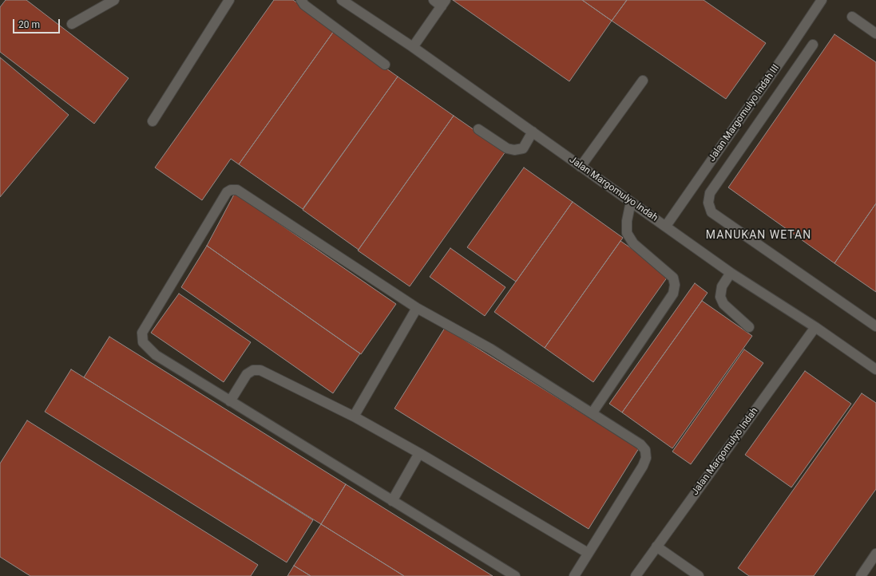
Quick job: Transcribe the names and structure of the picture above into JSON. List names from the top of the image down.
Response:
{
  "streets": {
    "street": ["Jalan Margomulyo Indah III", "Jalan Margomulyo Indah"]
  },
  "crossings": [
    ["Jalan Margomulyo Indah III", "Jalan Margomulyo Indah"]
  ],
  "districts": ["MANUKAN WETAN"],
  "scale_bar": "20 m"
}
